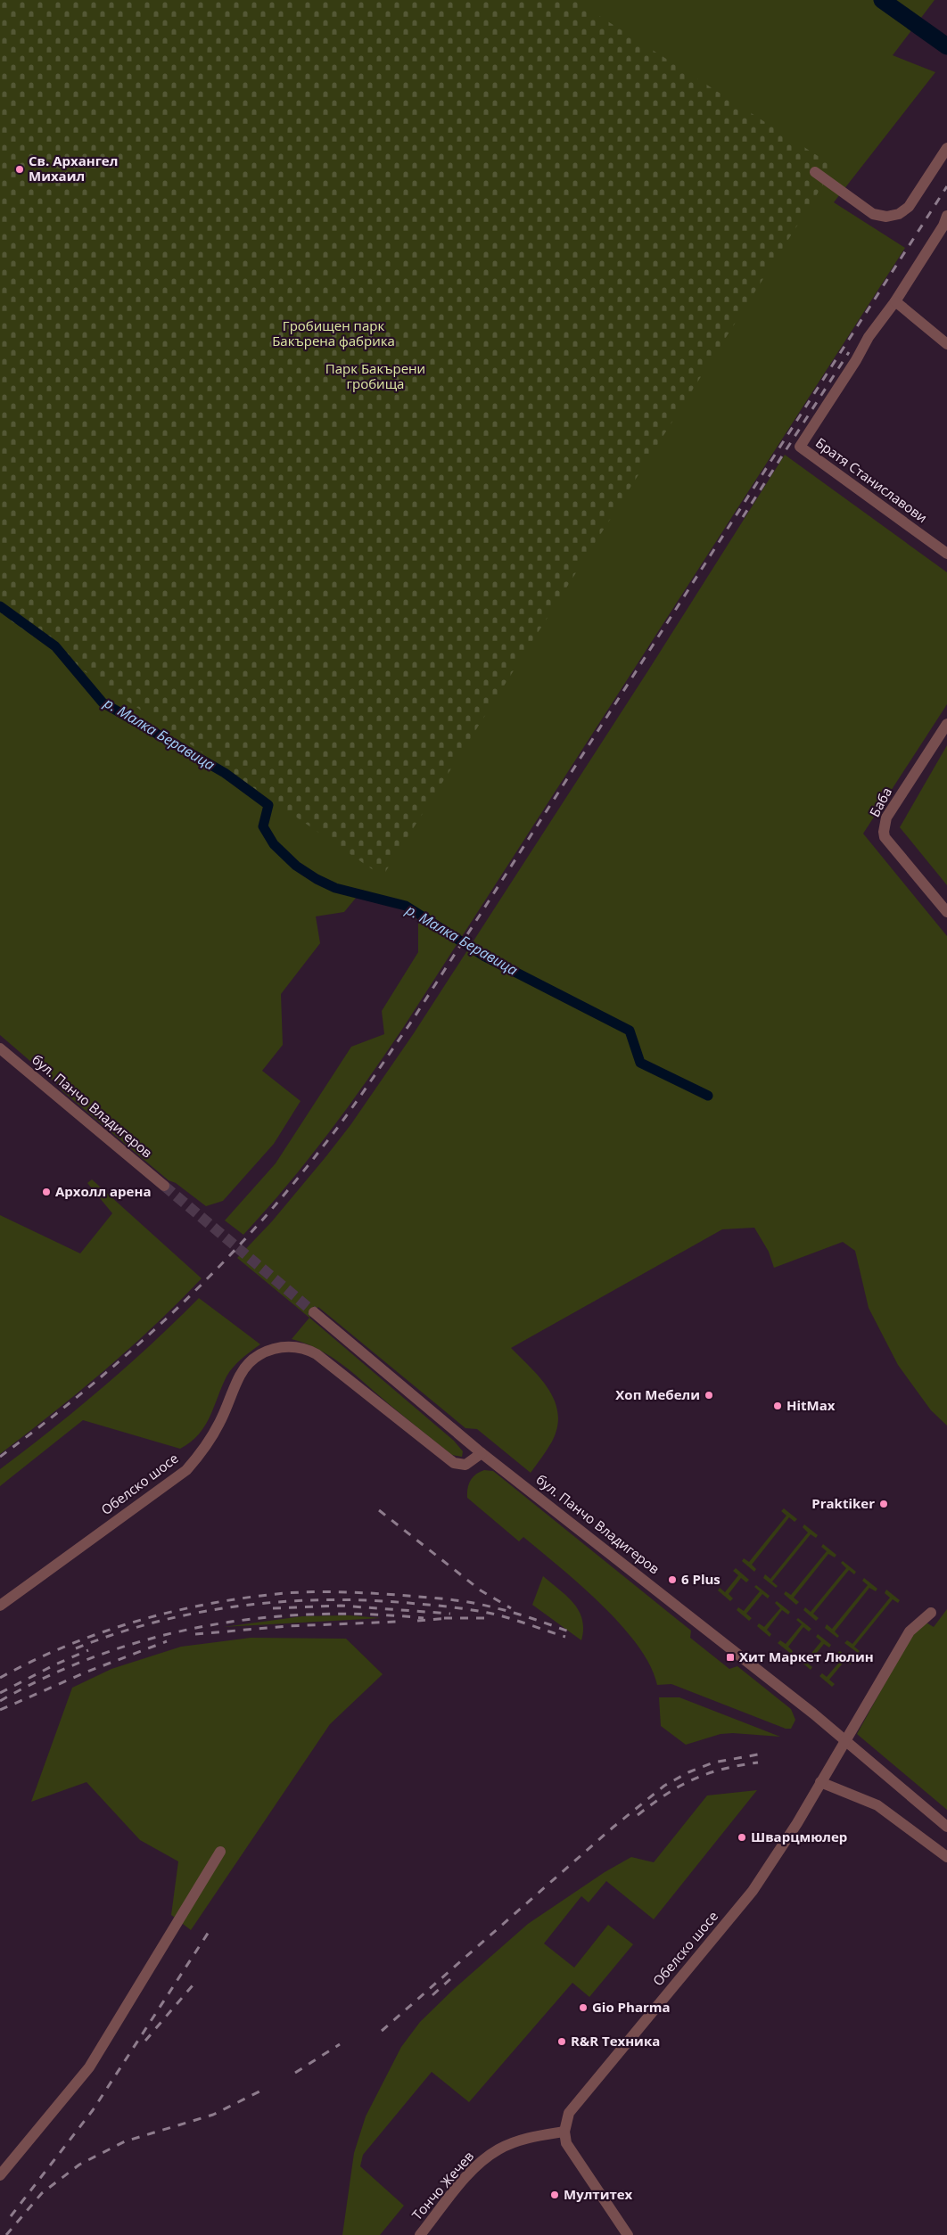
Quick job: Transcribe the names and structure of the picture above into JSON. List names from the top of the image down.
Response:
{
  "streets": {
    "street": [
      "Братя Станиславови",
      "Баба",
      "бул. Панчо Владигеров",
      "Обелско шосе",
      "Тончо Жечев"
    ]
  },
  "crossings": [
    ["бул. Панчо Владигеров", "Обелско шосе"],
    ["Обелско шосе", "Тончо Жечев"]
  ],
  "water": ["р. Малка Беравица"],
  "parks": ["Гробищен парк Бакърена фабрика", "Парк Бакърени гробища"],
  "places": {
    "other": [
      "Св. Архангел Михаил",
      "Архолл арена",
      "Хоп Мебели",
      "HitMax",
      "Praktiker",
      "6 Plus",
      "Шварцмюлер",
      "Gio Pharma",
      "R&R Техника",
      "Мултитех"
    ],
    "transit": ["Хит Маркет Люлин"]
  }
}
